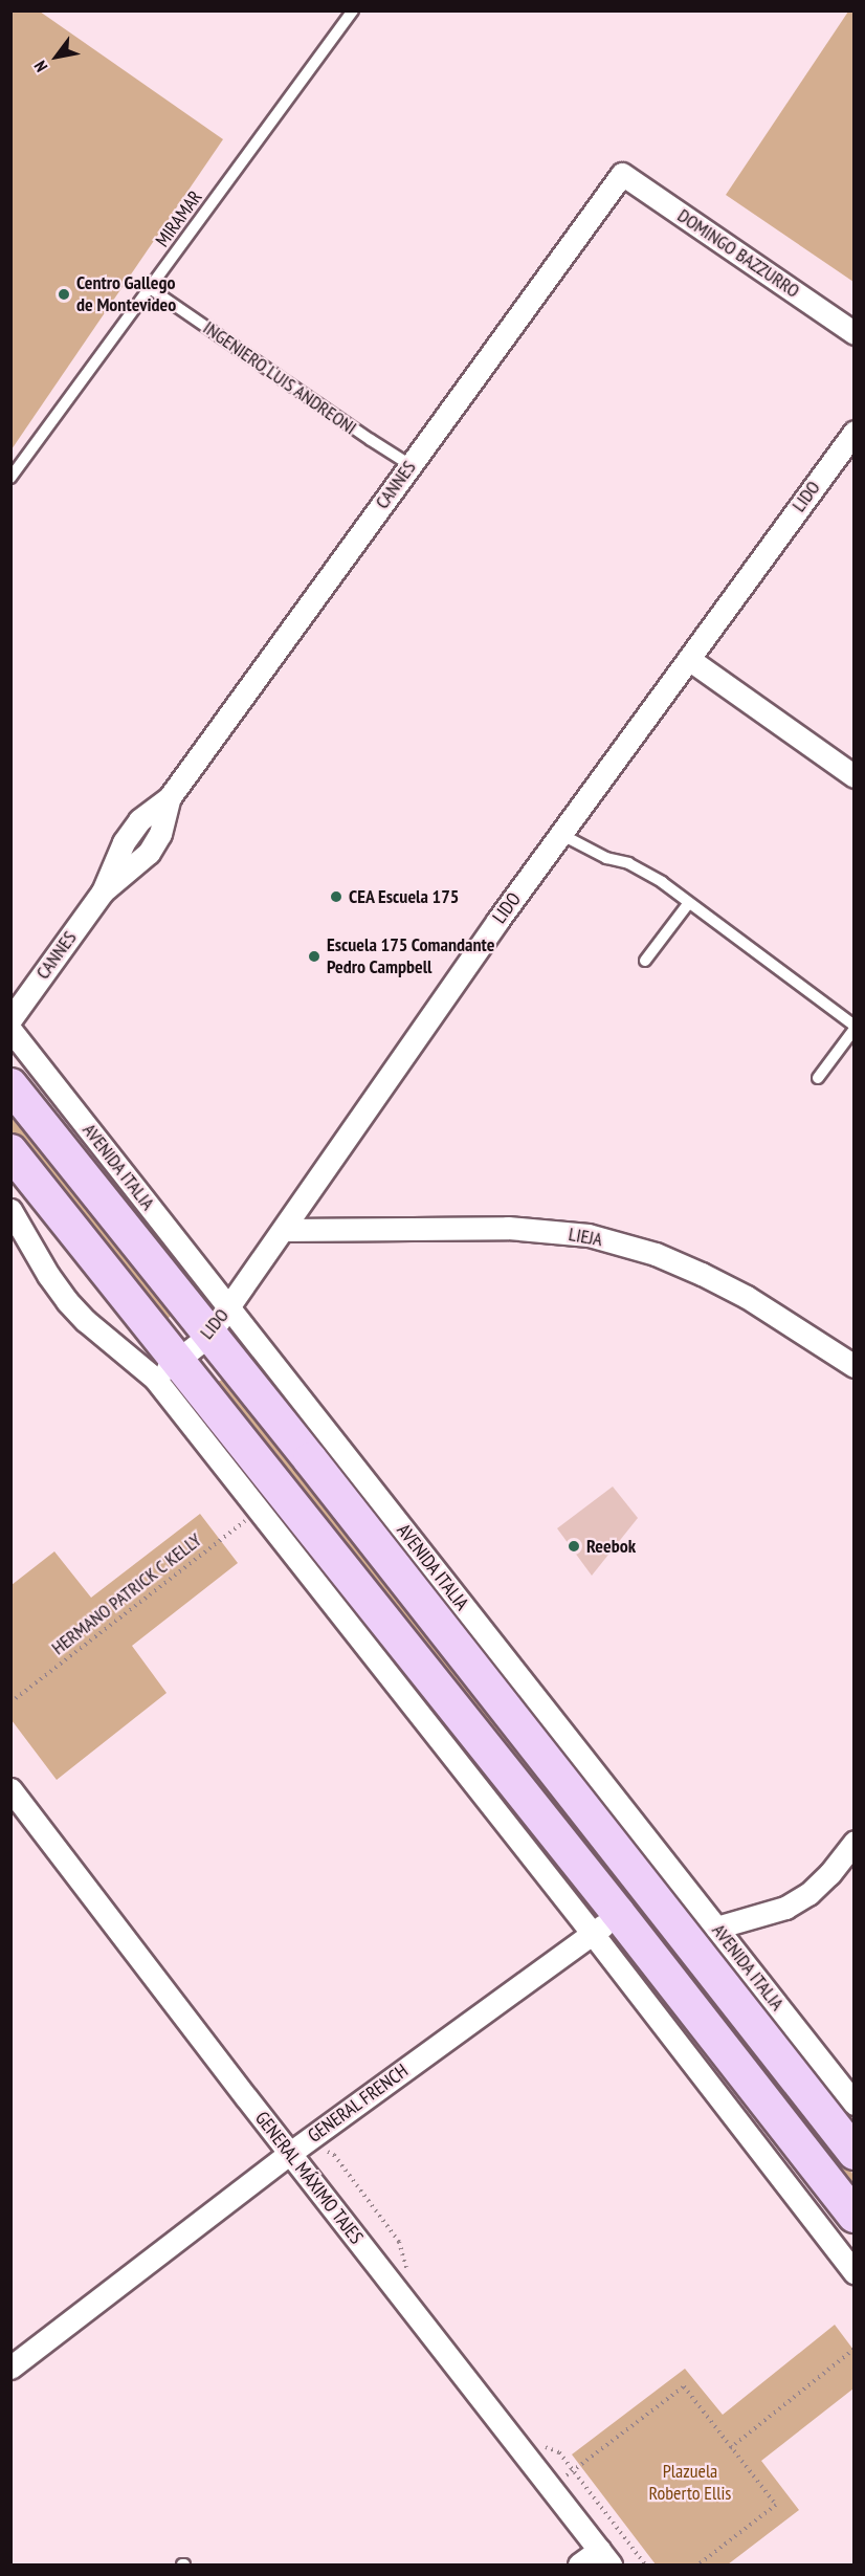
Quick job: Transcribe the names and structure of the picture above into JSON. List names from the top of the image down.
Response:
{
  "streets": {
    "main road": ["AVENIDA ITALIA"],
    "street": [
      "DOMINGO BAZZURRO",
      "CANNES",
      "LIDO",
      "LIEJA",
      "GENERAL FRENCH",
      "GENERAL MÁXIMO TAJES"
    ],
    "lane": ["MIRAMAR", "INGENIERO LUIS ANDREONI"],
    "path": ["HERMANO PATRICK C KELLY"]
  },
  "crossings": [
    ["MIRAMAR", "INGENIERO LUIS ANDREONI"],
    ["DOMINGO BAZZURRO", "CANNES"],
    ["INGENIERO LUIS ANDREONI", "CANNES"],
    ["LIDO", "AVENIDA ITALIA"],
    ["LIDO", "LIEJA"],
    ["GENERAL FRENCH", "GENERAL MÁXIMO TAJES"]
  ],
  "parks": ["Plazuela Roberto Ellis"],
  "places": [
    "Centro Gallego de Montevideo",
    "CEA Escuela 175",
    "Escuela 175 Comandante Pedro Campbell",
    "Reebok"
  ],
  "north": "bottom left"
}
